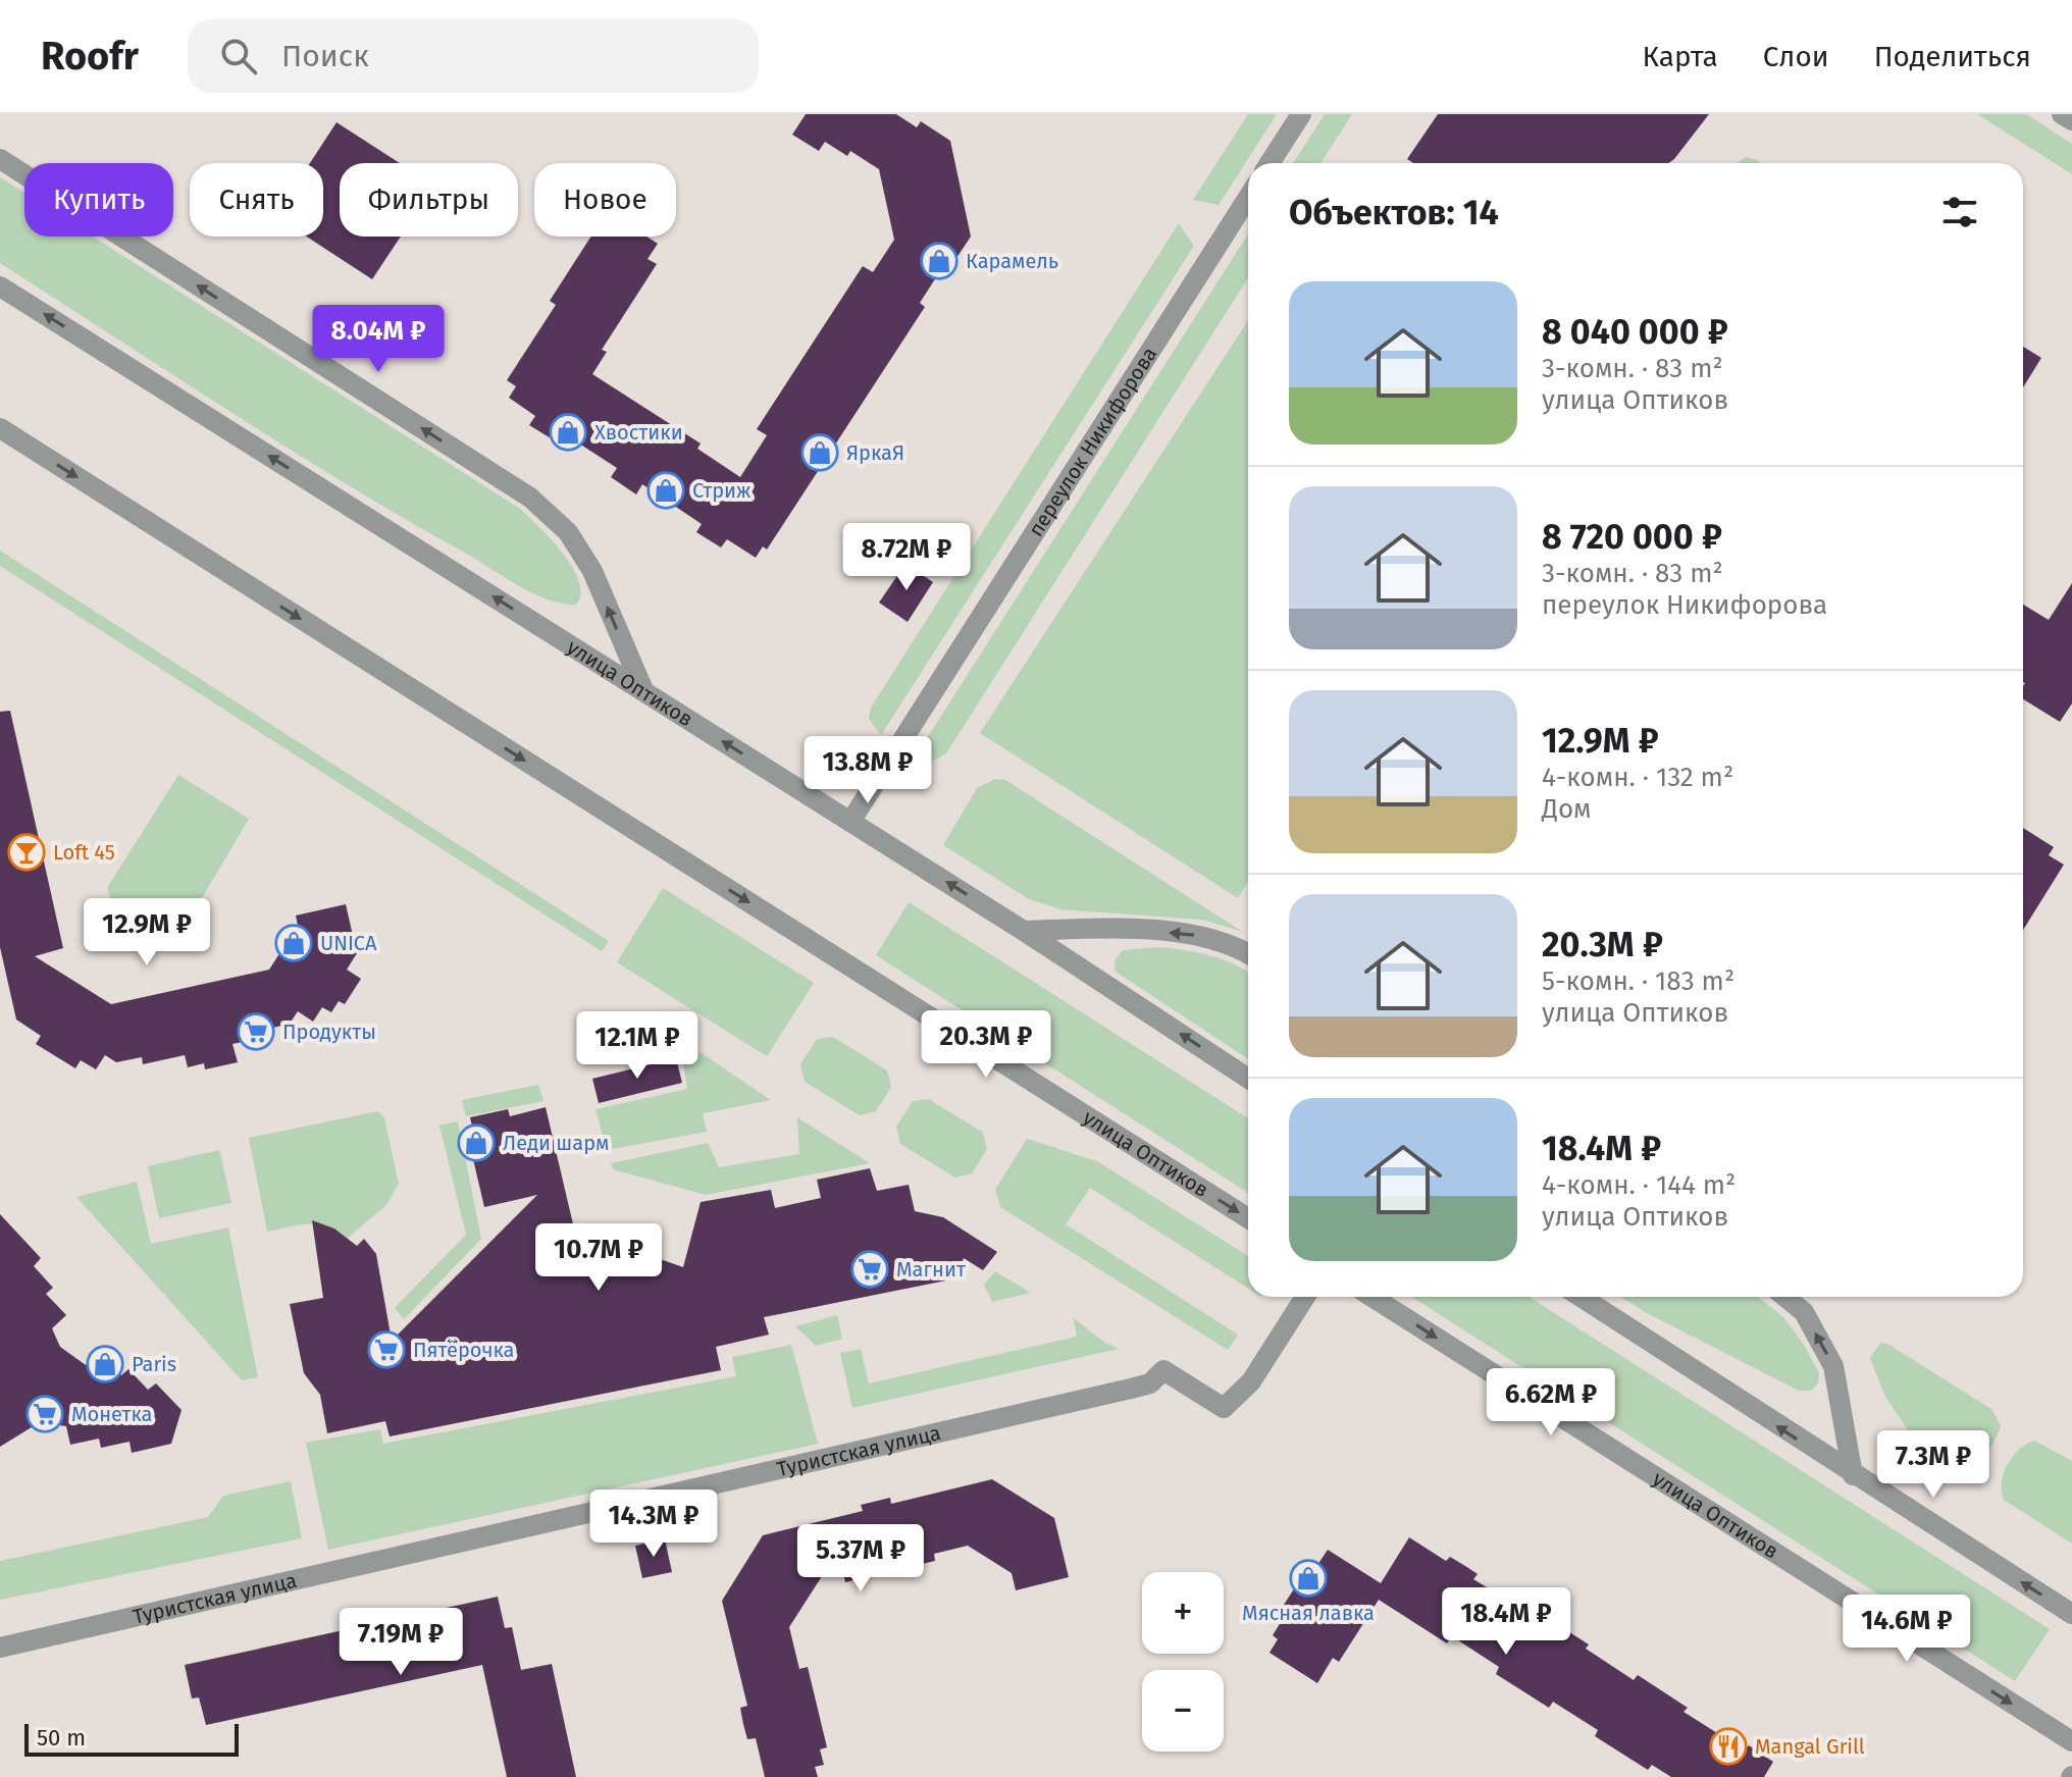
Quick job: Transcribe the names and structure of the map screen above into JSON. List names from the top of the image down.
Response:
{
  "streets": {
    "street": ["переулок Никифорова", "улица Оптиков", "Туристская улица"]
  },
  "crossings": [
    ["переулок Никифорова", "улица Оптиков"]
  ],
  "places": {
    "shop": [
      "Карамель",
      "Хвостики",
      "ЯркаЯ",
      "Стриж",
      "UNICA",
      "Леди шарм",
      "Paris",
      "Мясная лавка"
    ],
    "bar": ["Loft 45"],
    "supermarket": [
      "Продукты",
      "Магнит",
      "Пятёрочка",
      "Монетка"
    ],
    "restaurant": ["Mangal Grill"]
  },
  "scale_bar": "50 m",
  "page": {
    "header": "Roofr",
    "search": "Поиск",
    "nav": ["Карта", "Слои", "Поделиться"],
    "chip": [
      "Купить",
      "Снять",
      "Фильтры",
      "Новое"
    ],
    "heading": "Объектов: 14",
    "list": [
      {
        "name": "8 040 000 ₽",
        "note": "3-комн. · 83 m² · улица Оптиков"
      },
      {
        "name": "8 720 000 ₽",
        "note": "3-комн. · 83 m² · переулок Никифорова"
      },
      {
        "name": "12.9M ₽",
        "note": "4-комн. · 132 m² · Дом"
      },
      {
        "name": "20.3M ₽",
        "note": "5-комн. · 183 m² · улица Оптиков"
      },
      {
        "name": "18.4M ₽",
        "note": "4-комн. · 144 m² · улица Оптиков"
      }
    ],
    "price": [
      "8.04M ₽",
      "8.72M ₽",
      "13.8M ₽",
      "12.9M ₽",
      "20.3M ₽",
      "12.1M ₽",
      "10.7M ₽",
      "6.62M ₽",
      "7.3M ₽",
      "14.3M ₽",
      "5.37M ₽",
      "18.4M ₽",
      "14.6M ₽",
      "7.19M ₽"
    ],
    "map_buttons": ["+", "−"],
    "scale": "50 m"
  }
}
